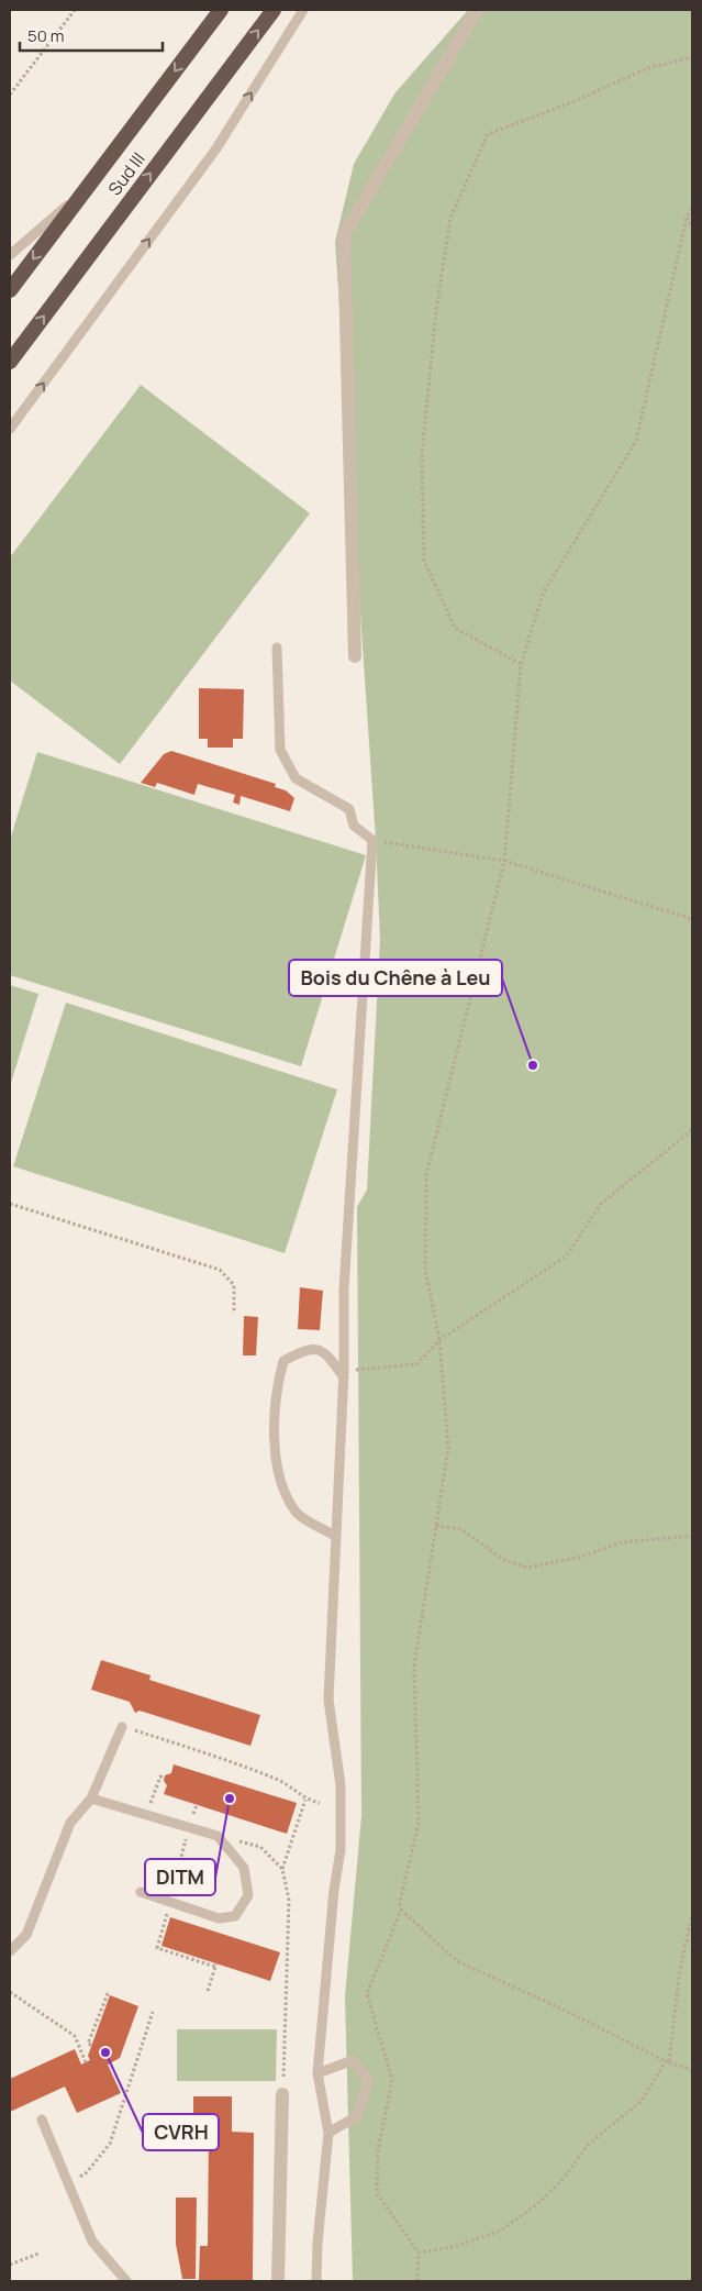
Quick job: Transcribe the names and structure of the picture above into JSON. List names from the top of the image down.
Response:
{
  "streets": {
    "highway": ["Sud III"]
  },
  "places": ["Bois du Chêne à Leu", "DITM", "CVRH"],
  "scale_bar": "50 m"
}
